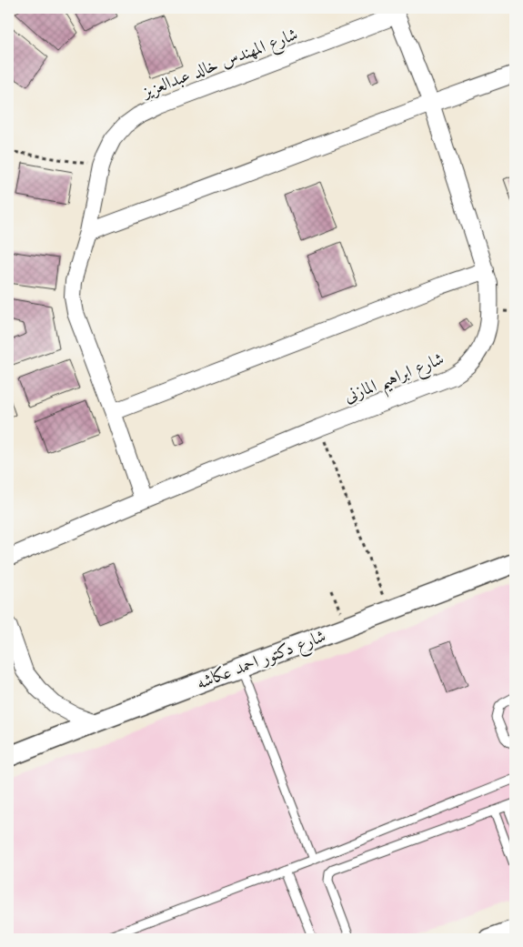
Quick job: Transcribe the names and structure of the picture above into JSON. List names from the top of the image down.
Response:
{
  "streets": {
    "street": ["شارع المهندس خالد عبدالعزيز", "شارع ابراهيم المازنى", "شارع دكتور احمد عكاشه"]
  },
  "crossings": [
    ["شارع المهندس خالد عبدالعزيز", "شارع ابراهيم المازنى"]
  ]
}
